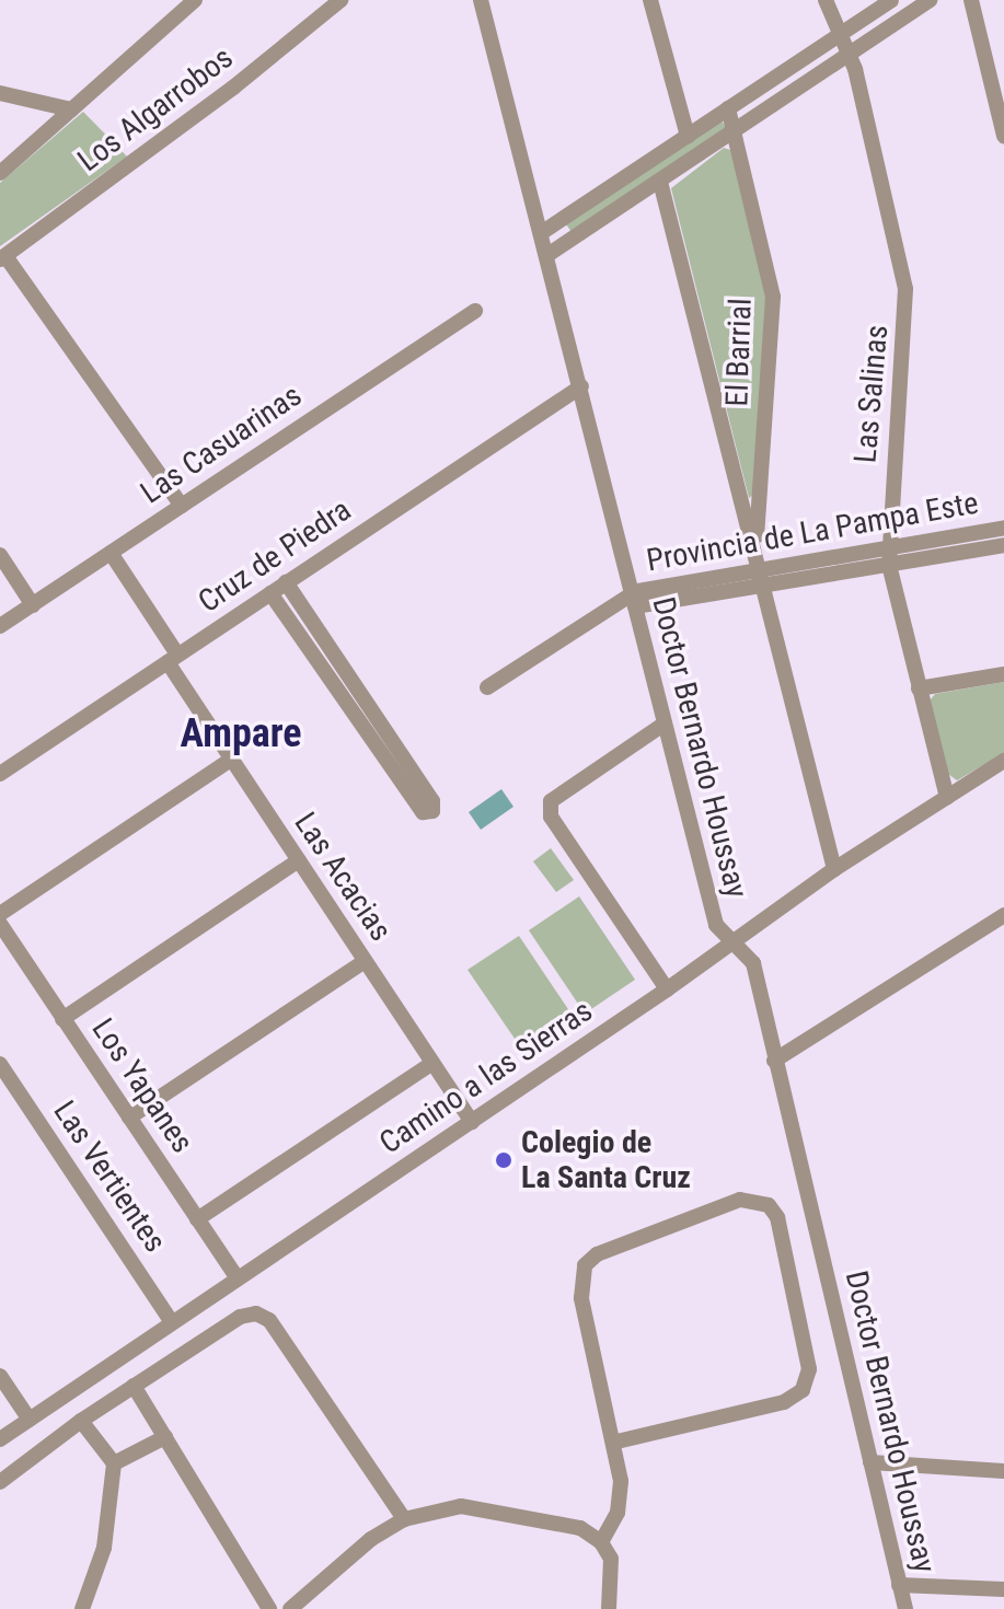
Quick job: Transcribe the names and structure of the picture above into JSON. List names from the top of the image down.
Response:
{
  "streets": {
    "street": [
      "Los Algarrobos",
      "El Barrial",
      "Las Salinas",
      "Las Casuarinas",
      "Provincia de La Pampa Este",
      "Cruz de Piedra",
      "Doctor Bernardo Houssay",
      "Las Acacias",
      "Camino a las Sierras",
      "Los Yapanes",
      "Las Vertientes"
    ]
  },
  "crossings": [
    ["El Barrial", "Provincia de La Pampa Este"],
    ["El Barrial", "Camino a las Sierras"],
    ["Las Salinas", "Provincia de La Pampa Este"],
    ["Las Salinas", "Camino a las Sierras"],
    ["Las Casuarinas", "Las Acacias"],
    ["Provincia de La Pampa Este", "Doctor Bernardo Houssay"],
    ["Cruz de Piedra", "Doctor Bernardo Houssay"],
    ["Cruz de Piedra", "Las Acacias"],
    ["Doctor Bernardo Houssay", "Camino a las Sierras"],
    ["Las Acacias", "Camino a las Sierras"],
    ["Camino a las Sierras", "Los Yapanes"],
    ["Camino a las Sierras", "Las Vertientes"]
  ],
  "districts": ["Ampare"],
  "places": ["Colegio de La Santa Cruz"]
}
